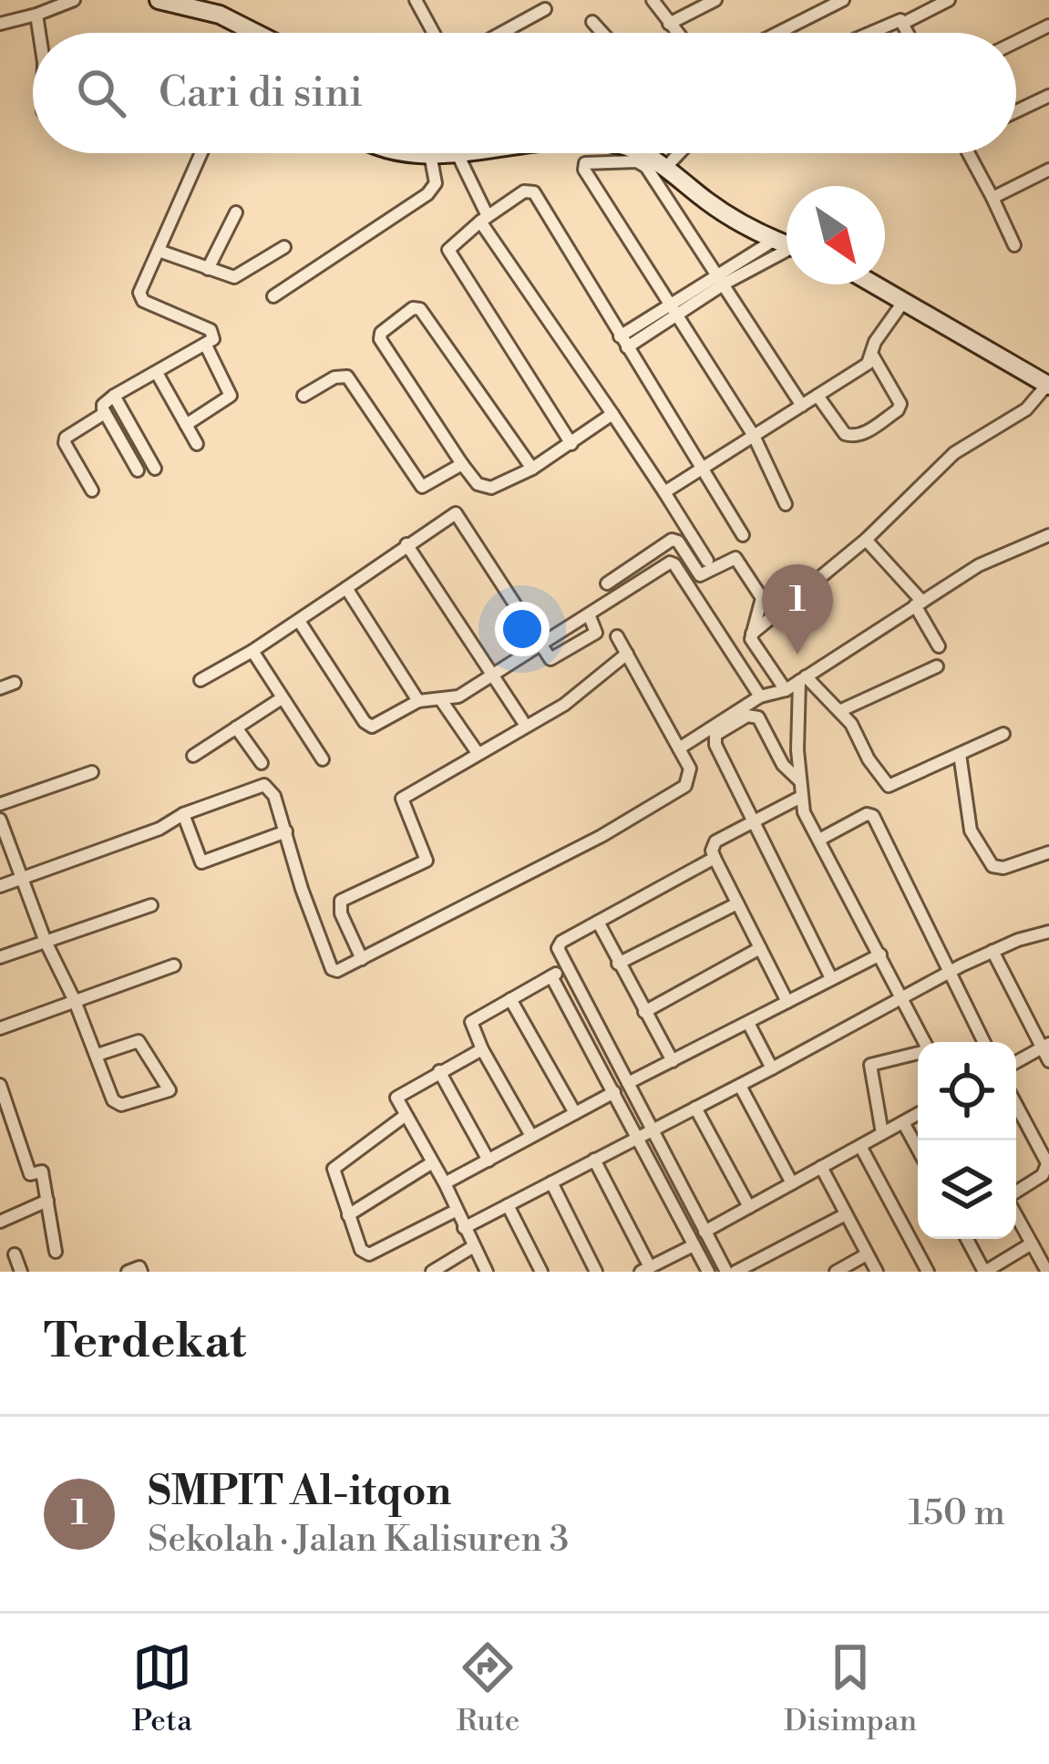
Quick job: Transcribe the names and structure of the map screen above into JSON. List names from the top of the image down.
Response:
{
  "north": "bottom right",
  "page": {
    "search": "Cari di sini",
    "pins": "1",
    "heading": "Terdekat",
    "list": [
      {
        "mark": "1",
        "name": "SMPIT Al-itqon",
        "note": "Sekolah · Jalan Kalisuren 3",
        "value": "150 m"
      }
    ],
    "nav": ["Peta", "Rute", "Disimpan"]
  }
}
